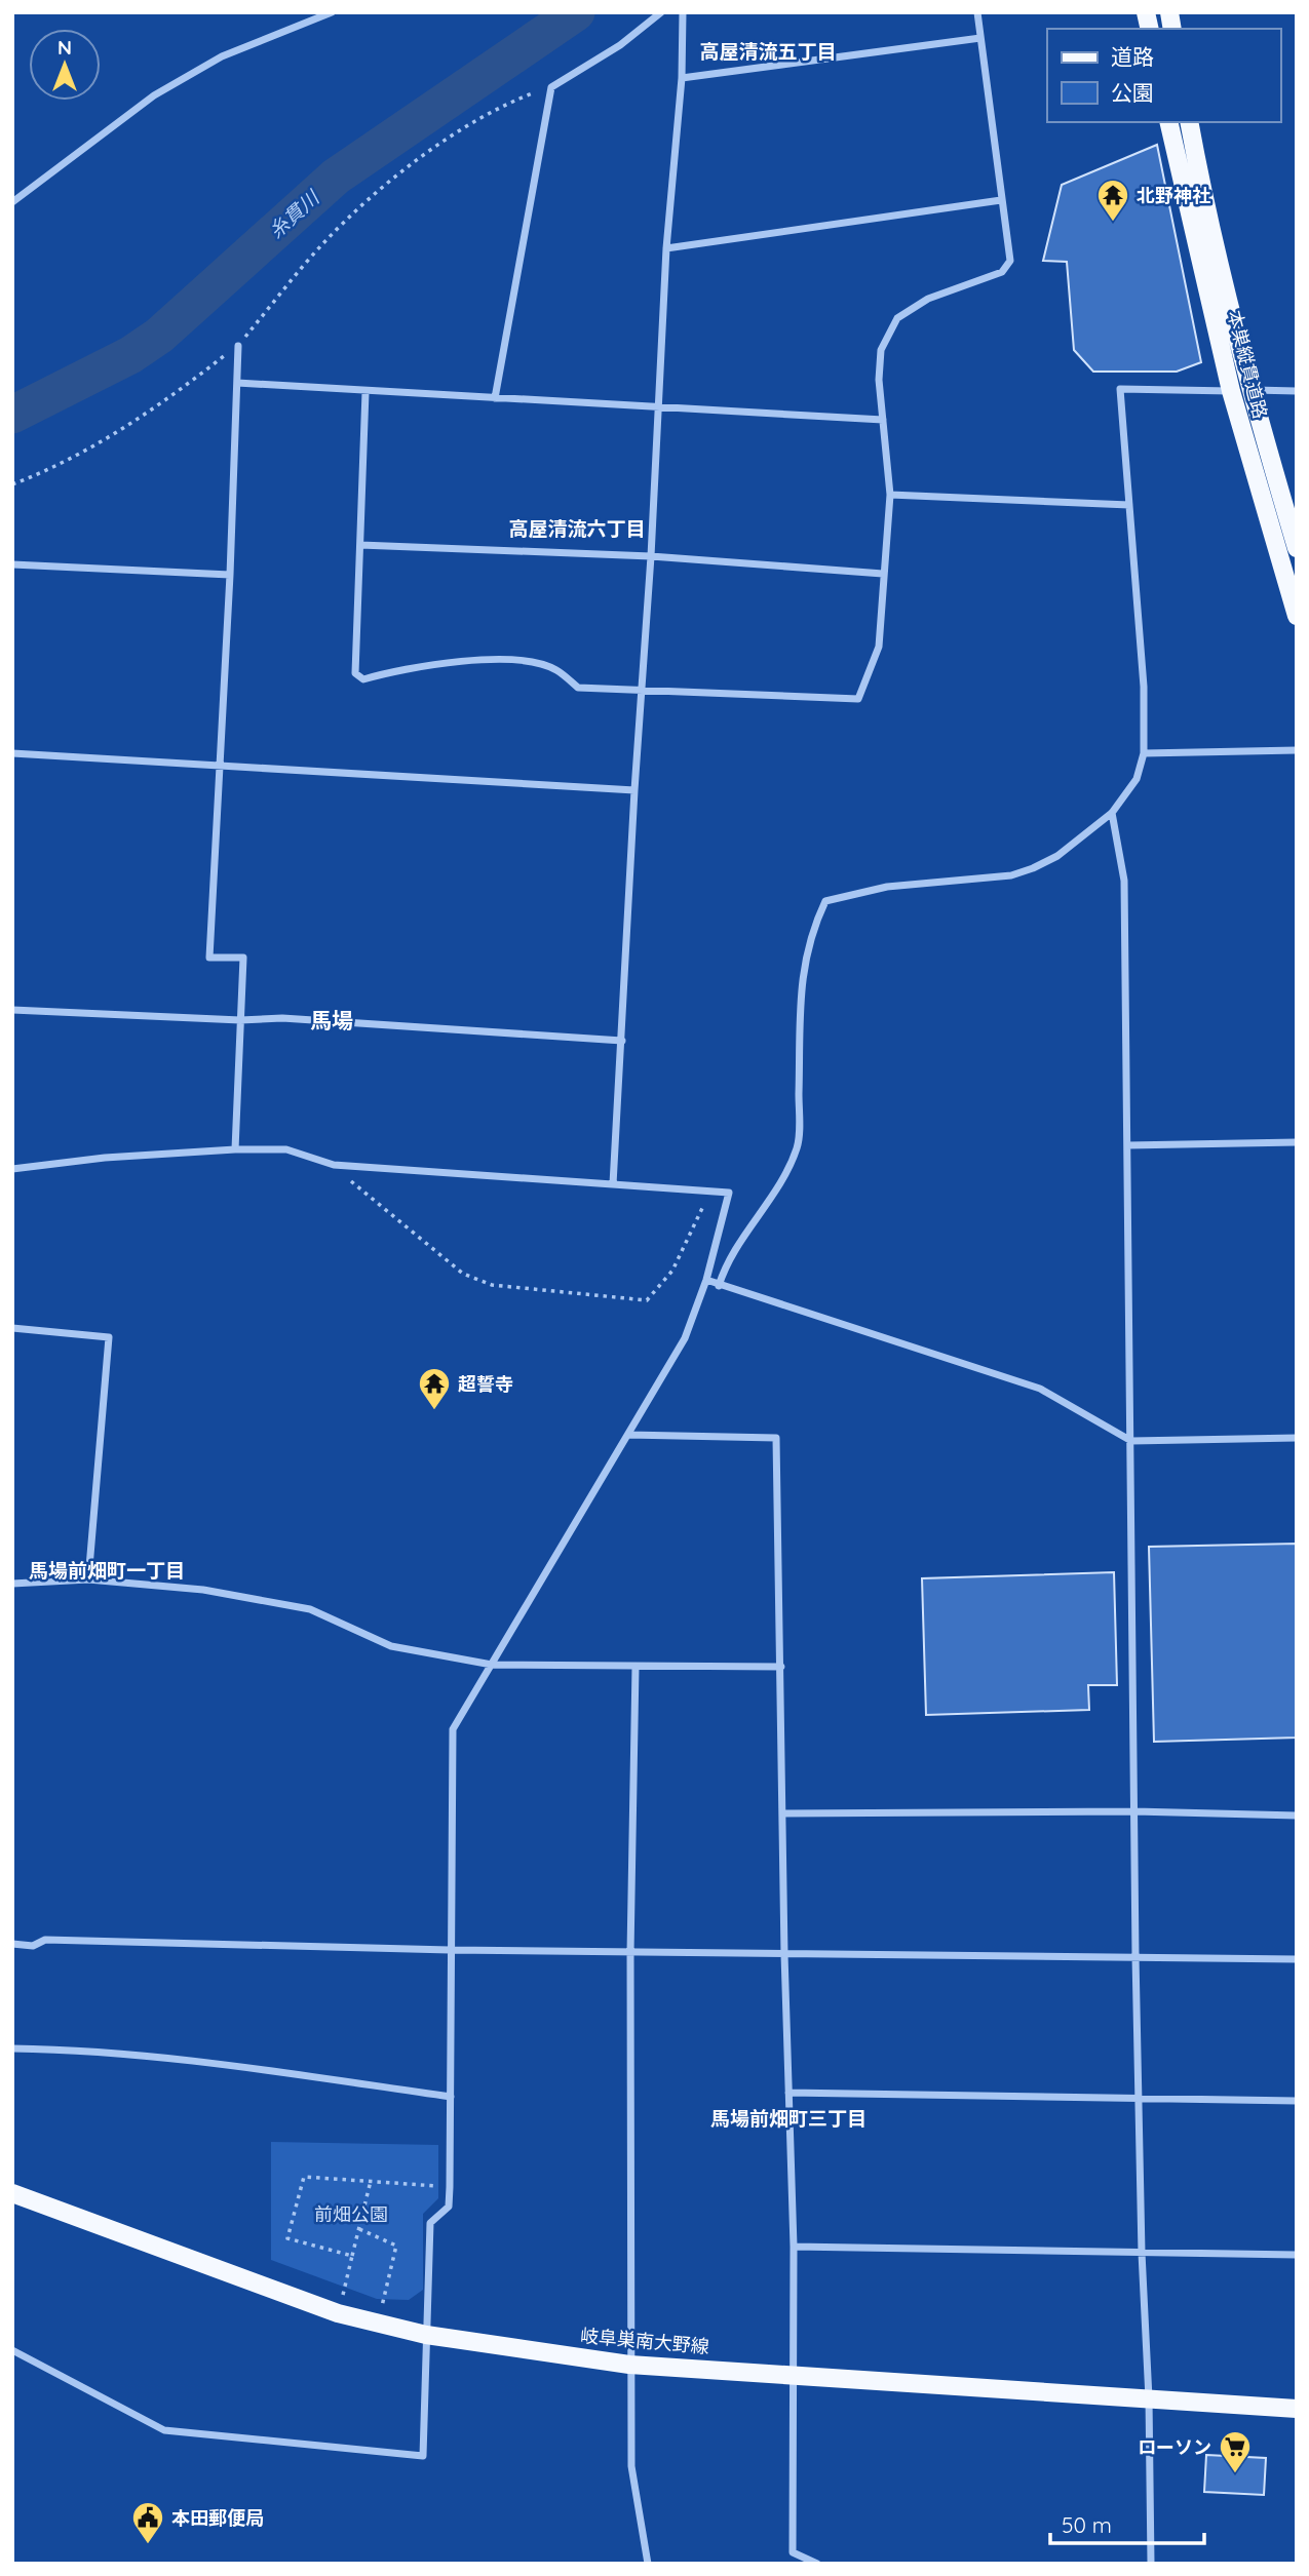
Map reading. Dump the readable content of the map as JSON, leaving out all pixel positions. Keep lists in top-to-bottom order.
{
  "streets": {
    "main road": ["本巣縦貫道路", "岐阜巣南大野線"]
  },
  "districts": [
    "高屋清流五丁目",
    "高屋清流六丁目",
    "馬場",
    "馬場前畑町一丁目",
    "馬場前畑町三丁目"
  ],
  "water": ["糸貫川"],
  "parks": ["前畑公園"],
  "places": {
    "temple": ["北野神社", "超誓寺"],
    "supermarket": ["ローソン"],
    "public building": ["本田郵便局"]
  },
  "legend": ["道路", "公園"],
  "scale_bar": "50 m",
  "north": "top"
}
